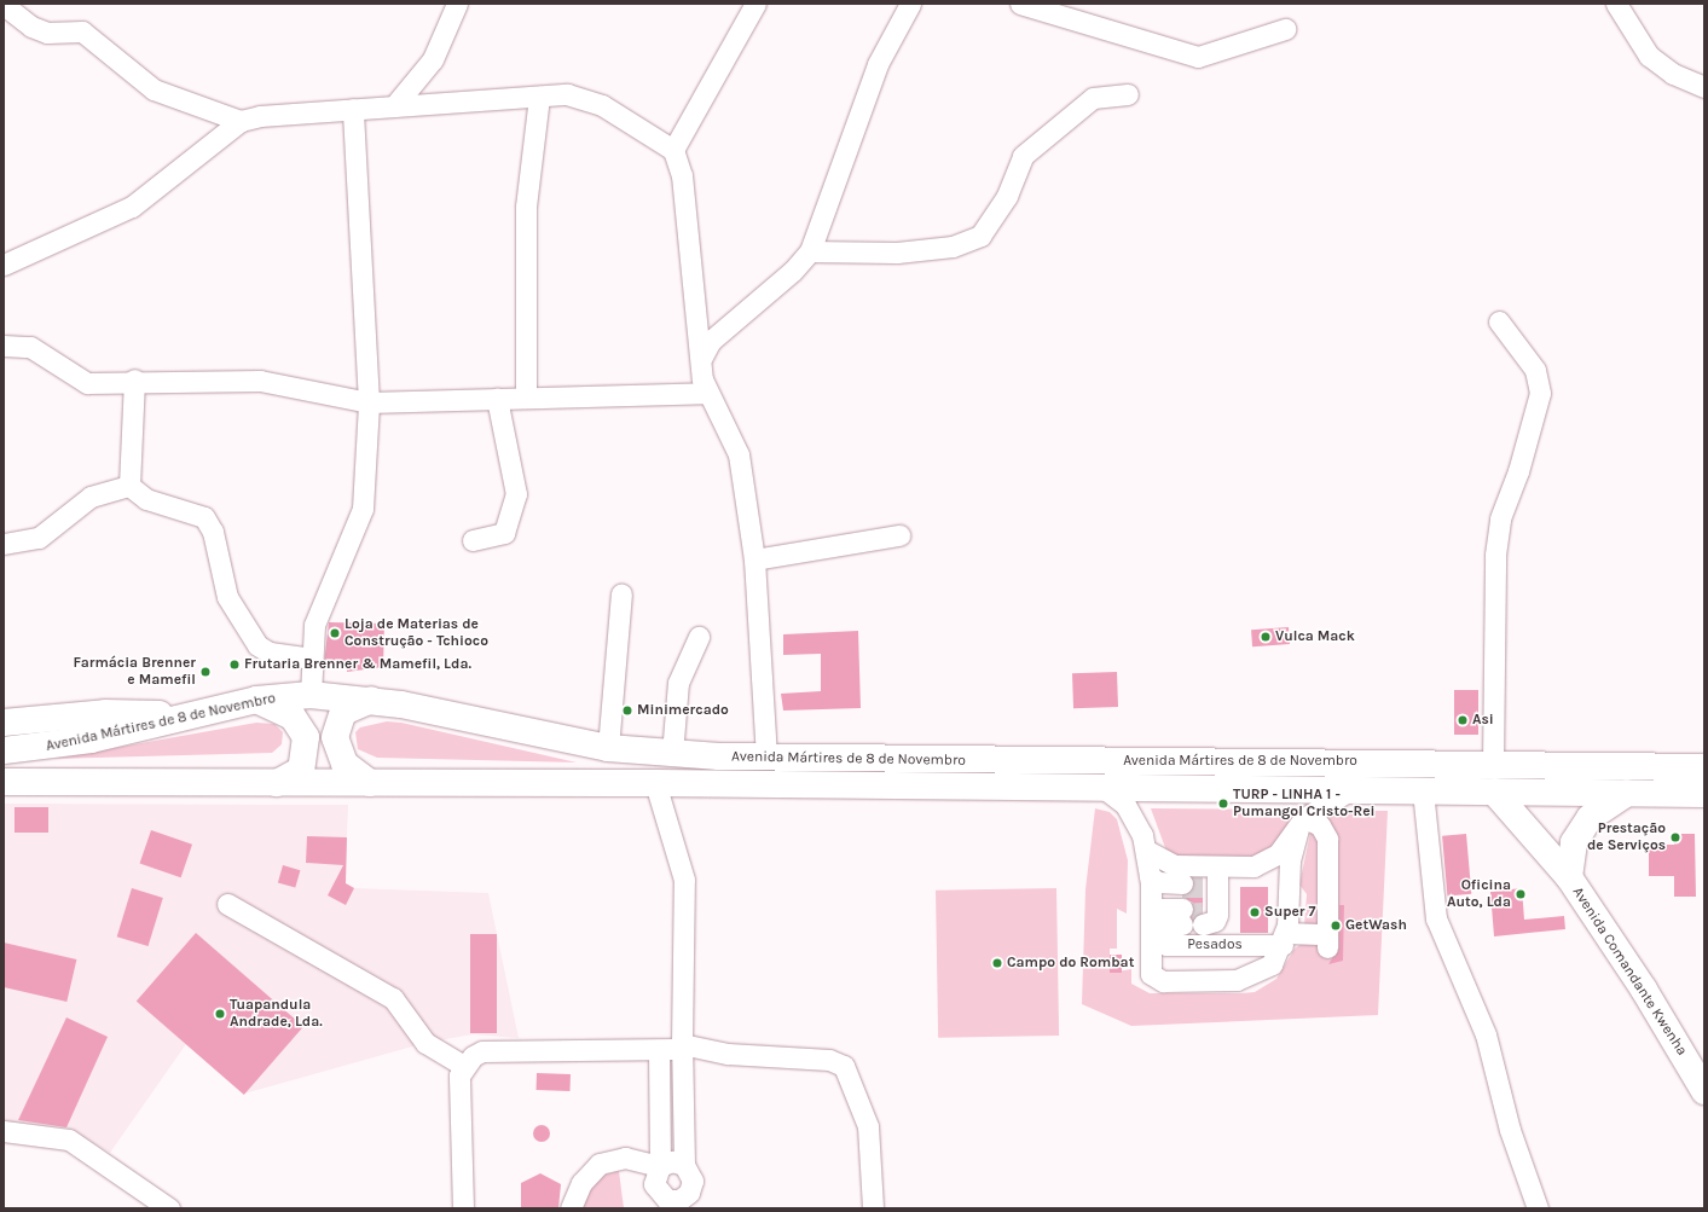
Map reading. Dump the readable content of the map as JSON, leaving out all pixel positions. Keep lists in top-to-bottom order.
{
  "streets": {
    "main road": ["Avenida Mártires de 8 de Novembro", "Avenida Comandante Kwenha"],
    "street": ["Pesados"]
  },
  "crossings": [
    ["Avenida Mártires de 8 de Novembro", "Avenida Comandante Kwenha"]
  ],
  "places": [
    "Loja de Materias de Construção - Tchioco",
    "Vulca Mack",
    "Frutaria Brenner & Mamefil, Lda.",
    "Farmácia Brenner e Mamefil",
    "Minimercado",
    "Asi",
    "TURP - LINHA 1 - Pumangol Cristo-Rei",
    "Prestação de Serviços",
    "Oficina Auto, Lda",
    "Super 7",
    "GetWash",
    "Campo do Rombat",
    "Tuapandula Andrade, Lda."
  ]
}
